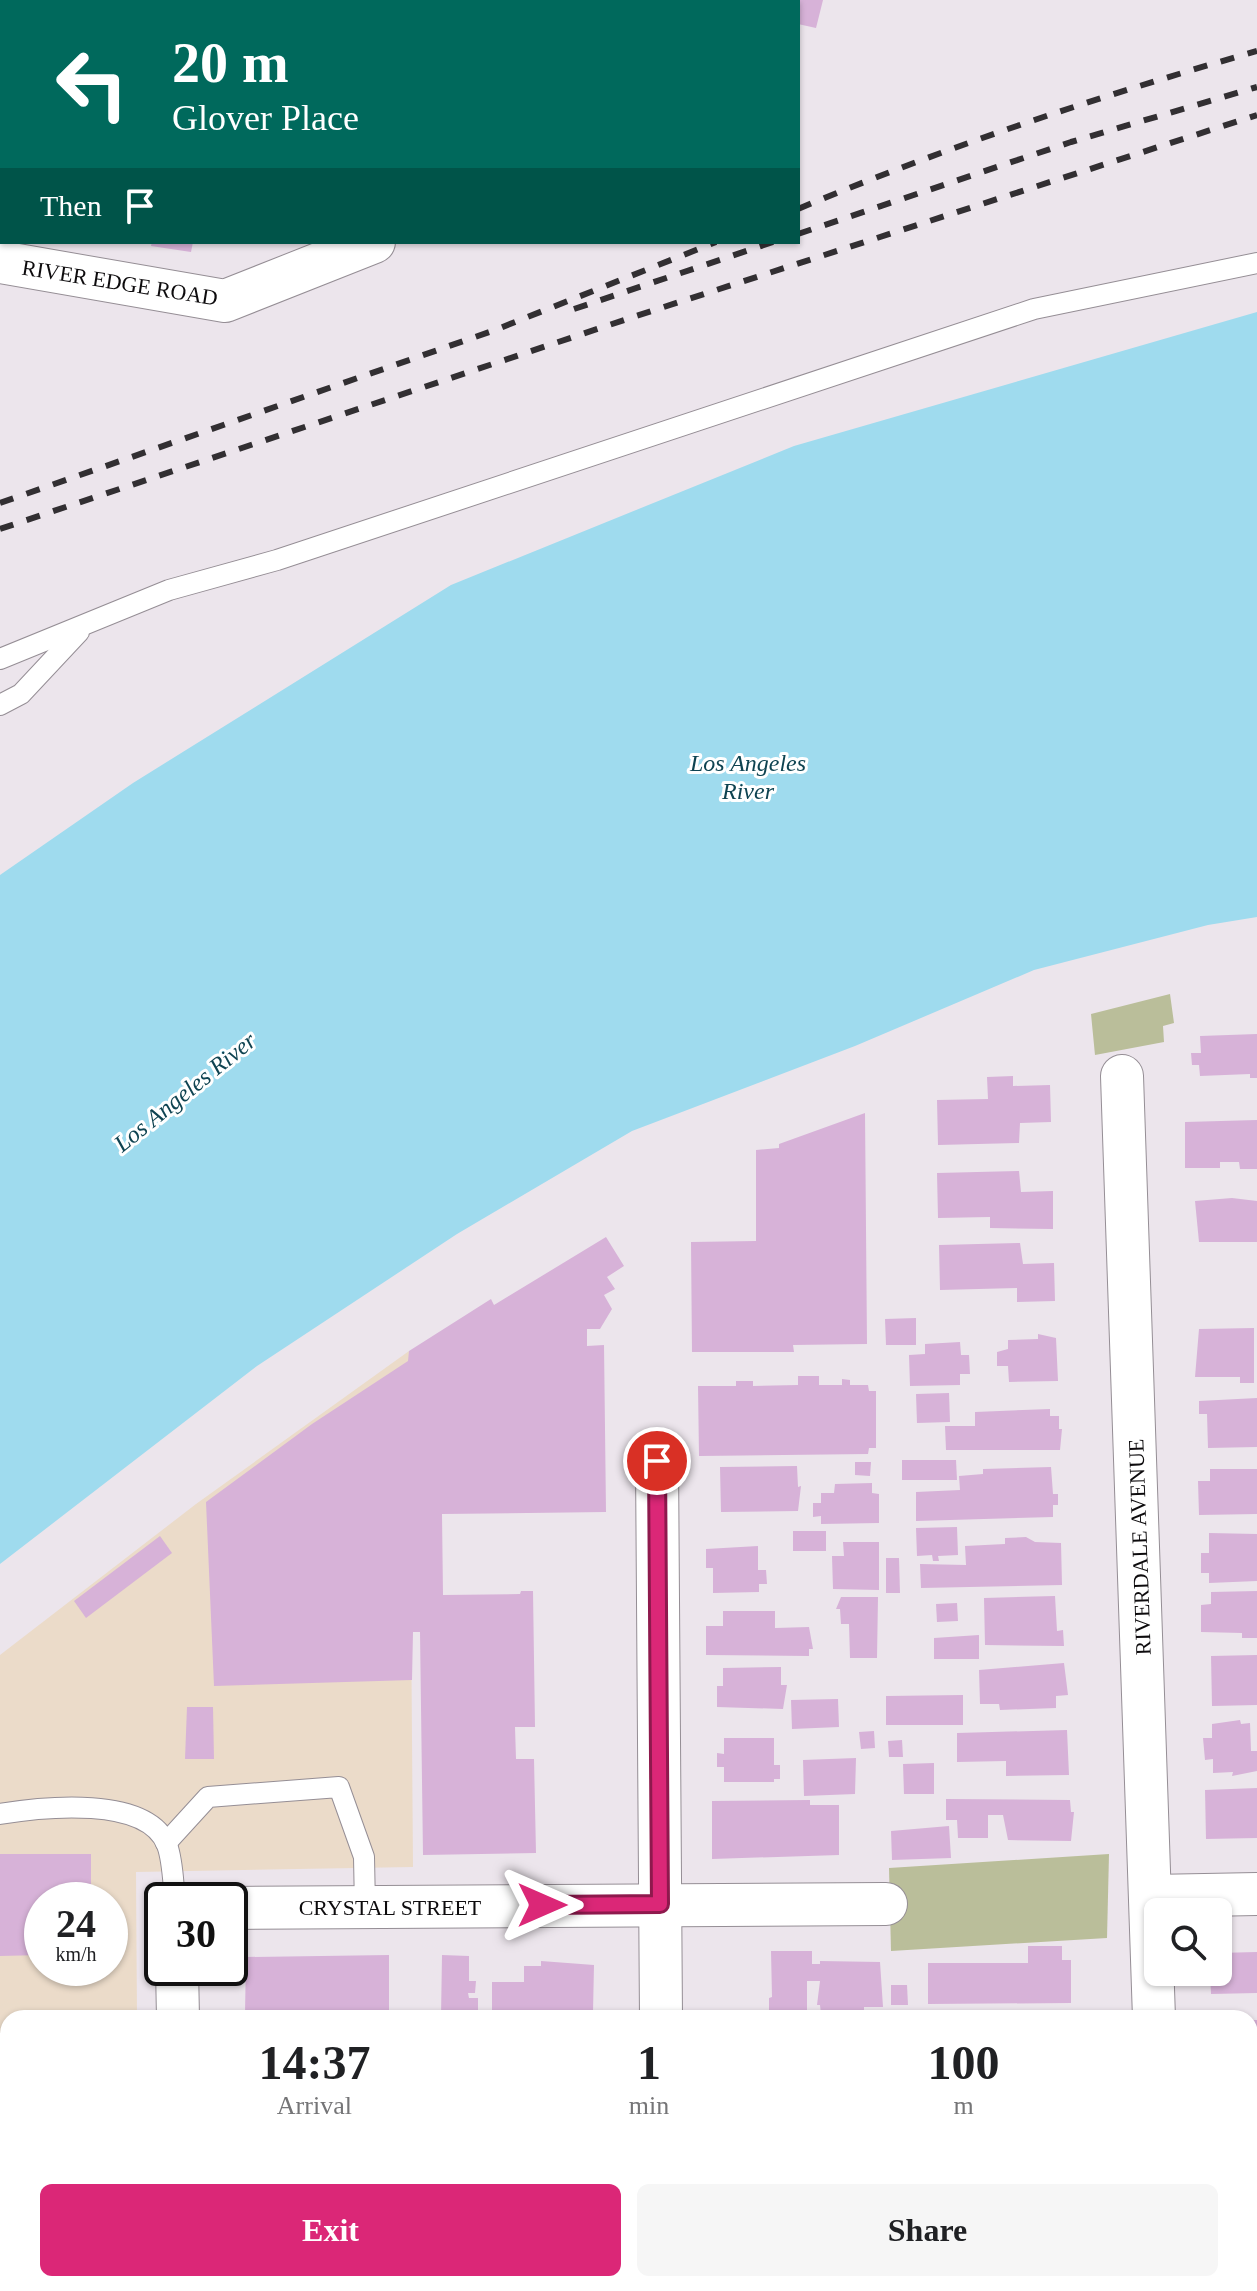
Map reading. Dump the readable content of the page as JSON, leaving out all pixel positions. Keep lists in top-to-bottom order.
{
  "streets": {
    "street": ["RIVER EDGE ROAD", "RIVERDALE AVENUE", "CRYSTAL STREET"]
  },
  "water": ["Los Angeles River"],
  "page": {
    "turn": ["20 m", "Glover Place"],
    "then": "Then",
    "speed": "24 km/h",
    "limit": "30",
    "eta": [
      "14:37",
      "Arrival",
      "1",
      "min",
      "100",
      "m"
    ],
    "buttons": ["Exit", "Share"]
  }
}
